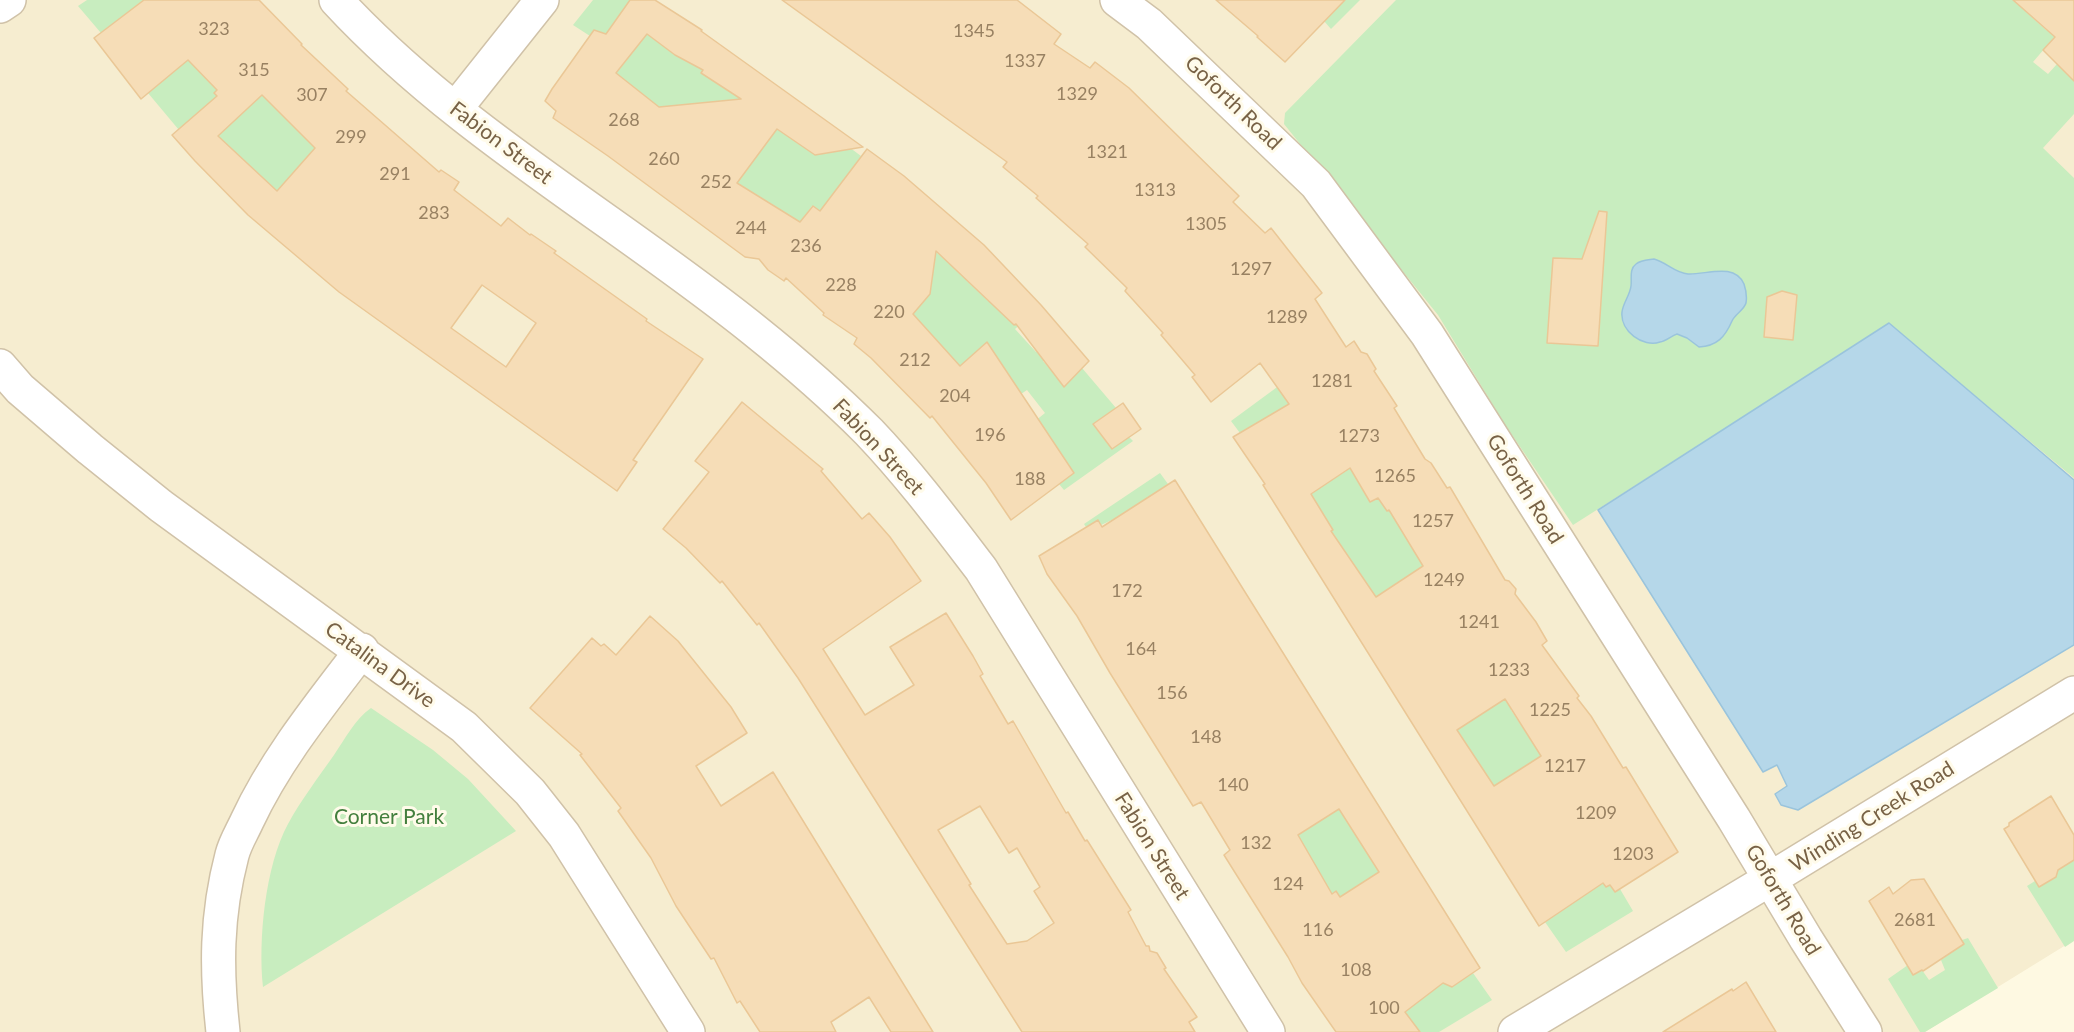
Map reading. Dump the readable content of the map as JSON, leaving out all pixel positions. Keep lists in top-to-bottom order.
{
  "streets": {
    "street": [
      "Goforth Road",
      "Fabion Street",
      "Catalina Drive",
      "Winding Creek Road"
    ]
  },
  "crossings": [
    ["Goforth Road", "Winding Creek Road"]
  ],
  "parks": ["Corner Park"],
  "house_numbers": [
    "323",
    "1345",
    "1337",
    "315",
    "1329",
    "307",
    "268",
    "299",
    "1321",
    "260",
    "291",
    "252",
    "1313",
    "283",
    "1305",
    "244",
    "236",
    "1297",
    "228",
    "220",
    "1289",
    "212",
    "1281",
    "204",
    "196",
    "1273",
    "1265",
    "188",
    "1257",
    "1249",
    "172",
    "1241",
    "164",
    "1233",
    "156",
    "1225",
    "148",
    "1217",
    "140",
    "1209",
    "132",
    "1203",
    "124",
    "2681",
    "116",
    "108",
    "100"
  ]
}
